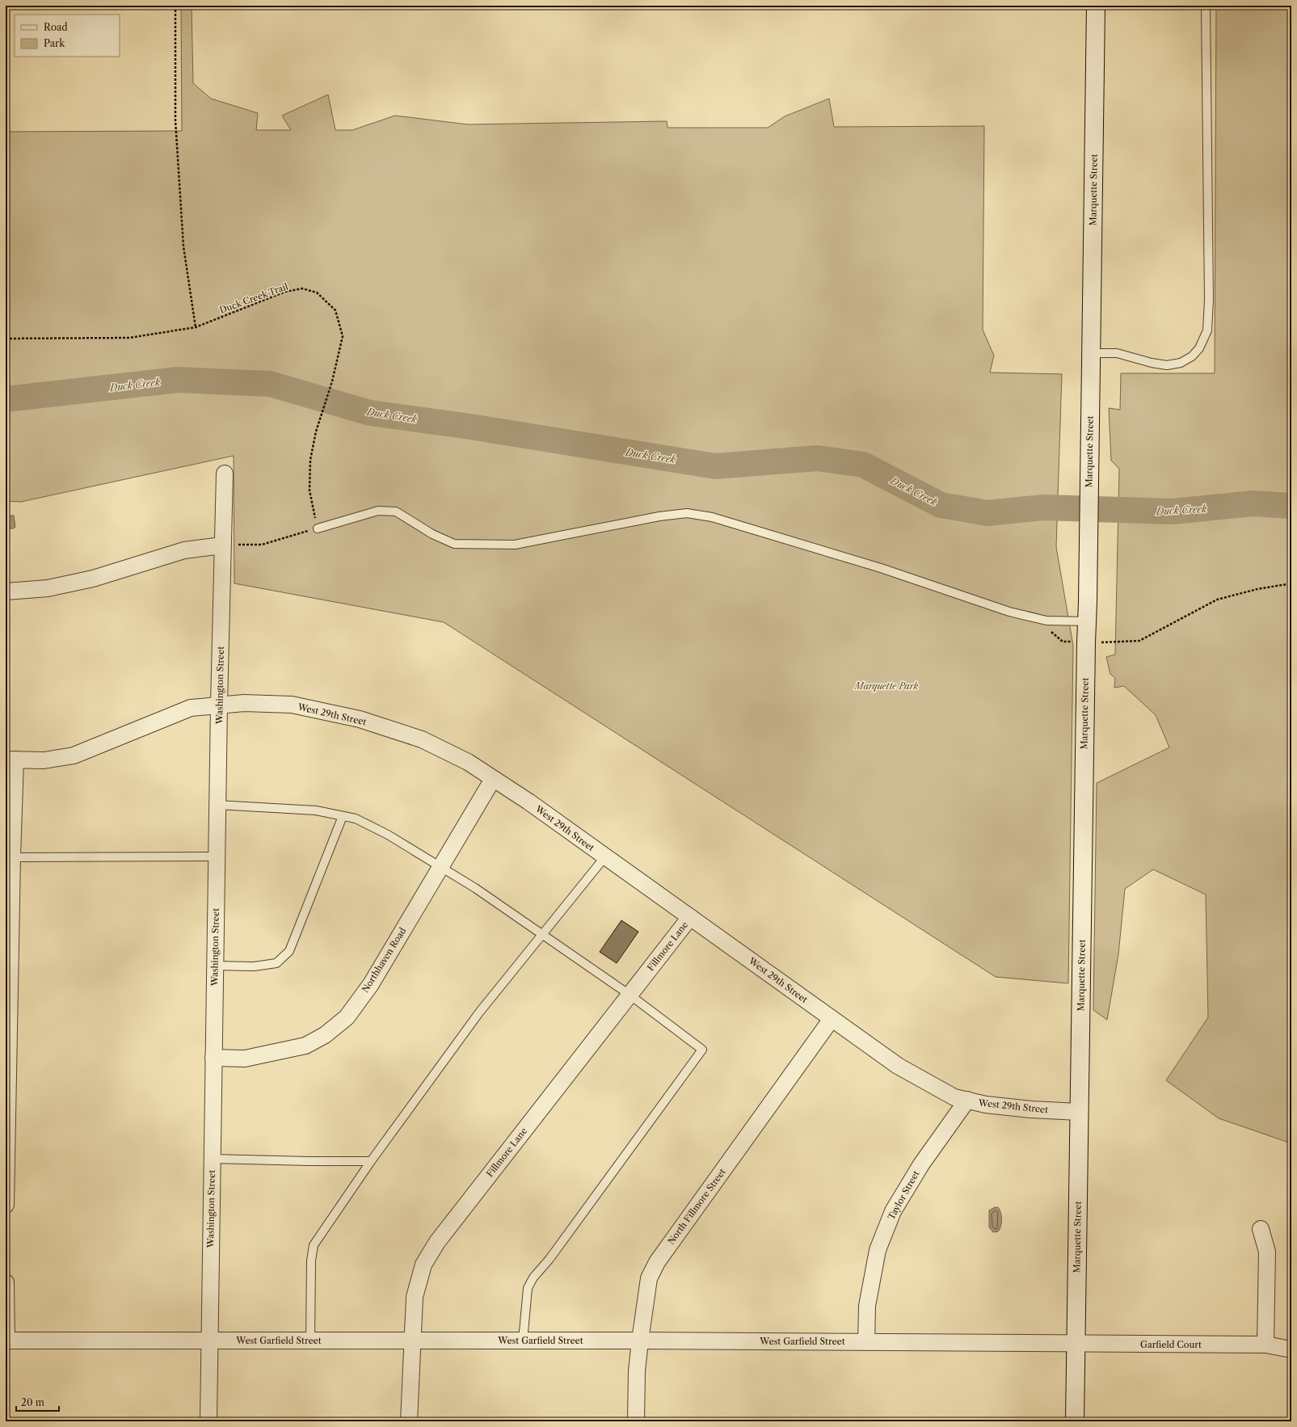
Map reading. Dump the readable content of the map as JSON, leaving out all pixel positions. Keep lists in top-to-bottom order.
{
  "streets": {
    "main road": ["Marquette Street"],
    "street": [
      "Washington Street",
      "West 29th Street",
      "Fillmore Lane",
      "Northhaven Road",
      "Taylor Street",
      "North Fillmore Street",
      "West Garfield Street",
      "Garfield Court"
    ],
    "path": ["Duck Creek Trail"]
  },
  "crossings": [
    ["Marquette Street", "West 29th Street"],
    ["Marquette Street", "West Garfield Street"],
    ["Marquette Street", "Garfield Court"],
    ["Washington Street", "West 29th Street"],
    ["Washington Street", "Northhaven Road"],
    ["Washington Street", "West Garfield Street"],
    ["West 29th Street", "Fillmore Lane"],
    ["West 29th Street", "Northhaven Road"],
    ["West 29th Street", "Taylor Street"],
    ["West 29th Street", "North Fillmore Street"],
    ["Fillmore Lane", "West Garfield Street"],
    ["Taylor Street", "West Garfield Street"],
    ["North Fillmore Street", "West Garfield Street"],
    ["West Garfield Street", "Garfield Court"]
  ],
  "water": ["Duck Creek"],
  "parks": ["Marquette Park"],
  "legend": ["Road", "Park"],
  "scale_bar": "20 m"
}
